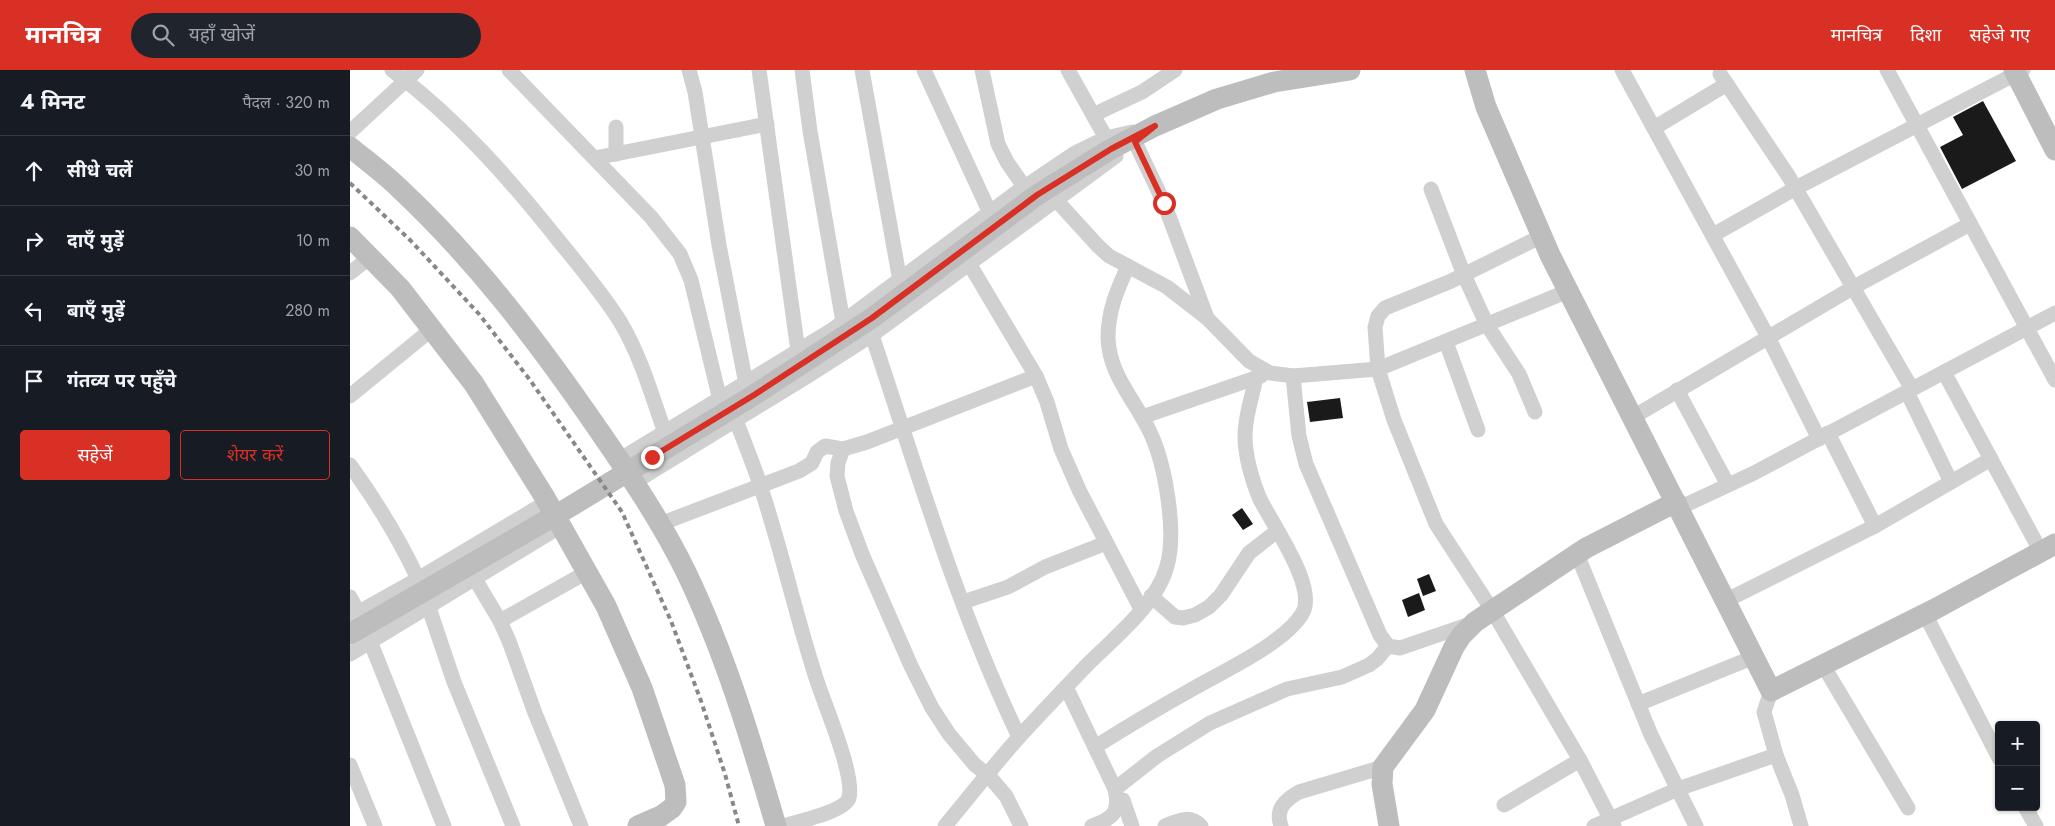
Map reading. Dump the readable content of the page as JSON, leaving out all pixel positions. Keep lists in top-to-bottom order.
{
  "page": {
    "header": "मानचित्र",
    "search": "यहाँ खोजें",
    "nav": ["मानचित्र", "दिशा", "सहेजे गए"],
    "heading": ["4 मिनट", "पैदल · 320 m"],
    "list": [
      ["सीधे चलें", "30 m"],
      ["दाएँ मुड़ें", "10 m"],
      ["बाएँ मुड़ें", "280 m"],
      "गंतव्य पर पहुँचे"
    ],
    "buttons": ["सहेजें", "शेयर करें"],
    "map_buttons": ["+", "−"]
  }
}
